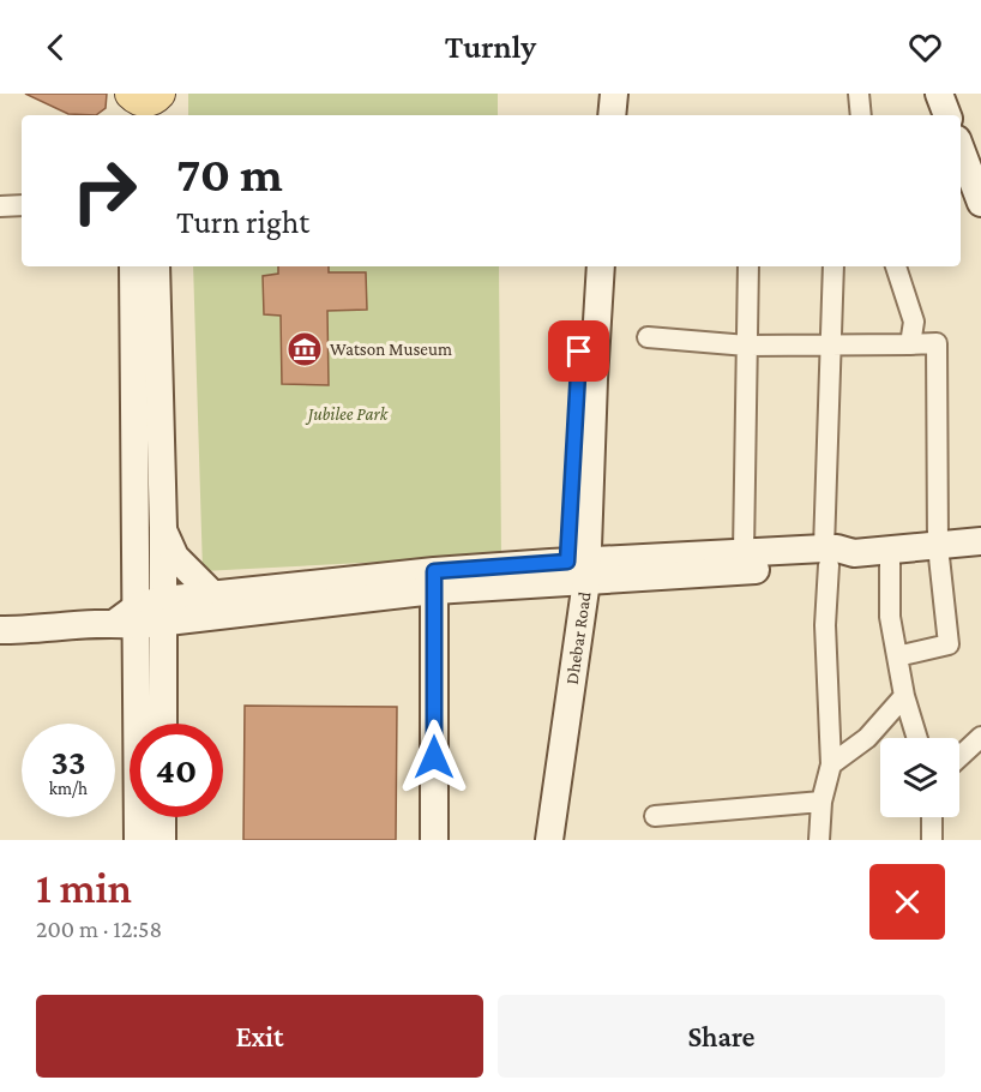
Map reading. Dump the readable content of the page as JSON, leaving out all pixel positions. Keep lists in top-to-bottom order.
{
  "streets": {
    "street": ["Dhebar Road"]
  },
  "parks": ["Jubilee Park"],
  "places": {
    "museum": ["Watson Museum"]
  },
  "page": {
    "header": "Turnly",
    "turn": ["70 m", "Turn right"],
    "speed": "33 km/h",
    "limit": "40",
    "heading": ["1 min", "200 m · 12:58"],
    "buttons": ["Exit", "Share"]
  }
}
